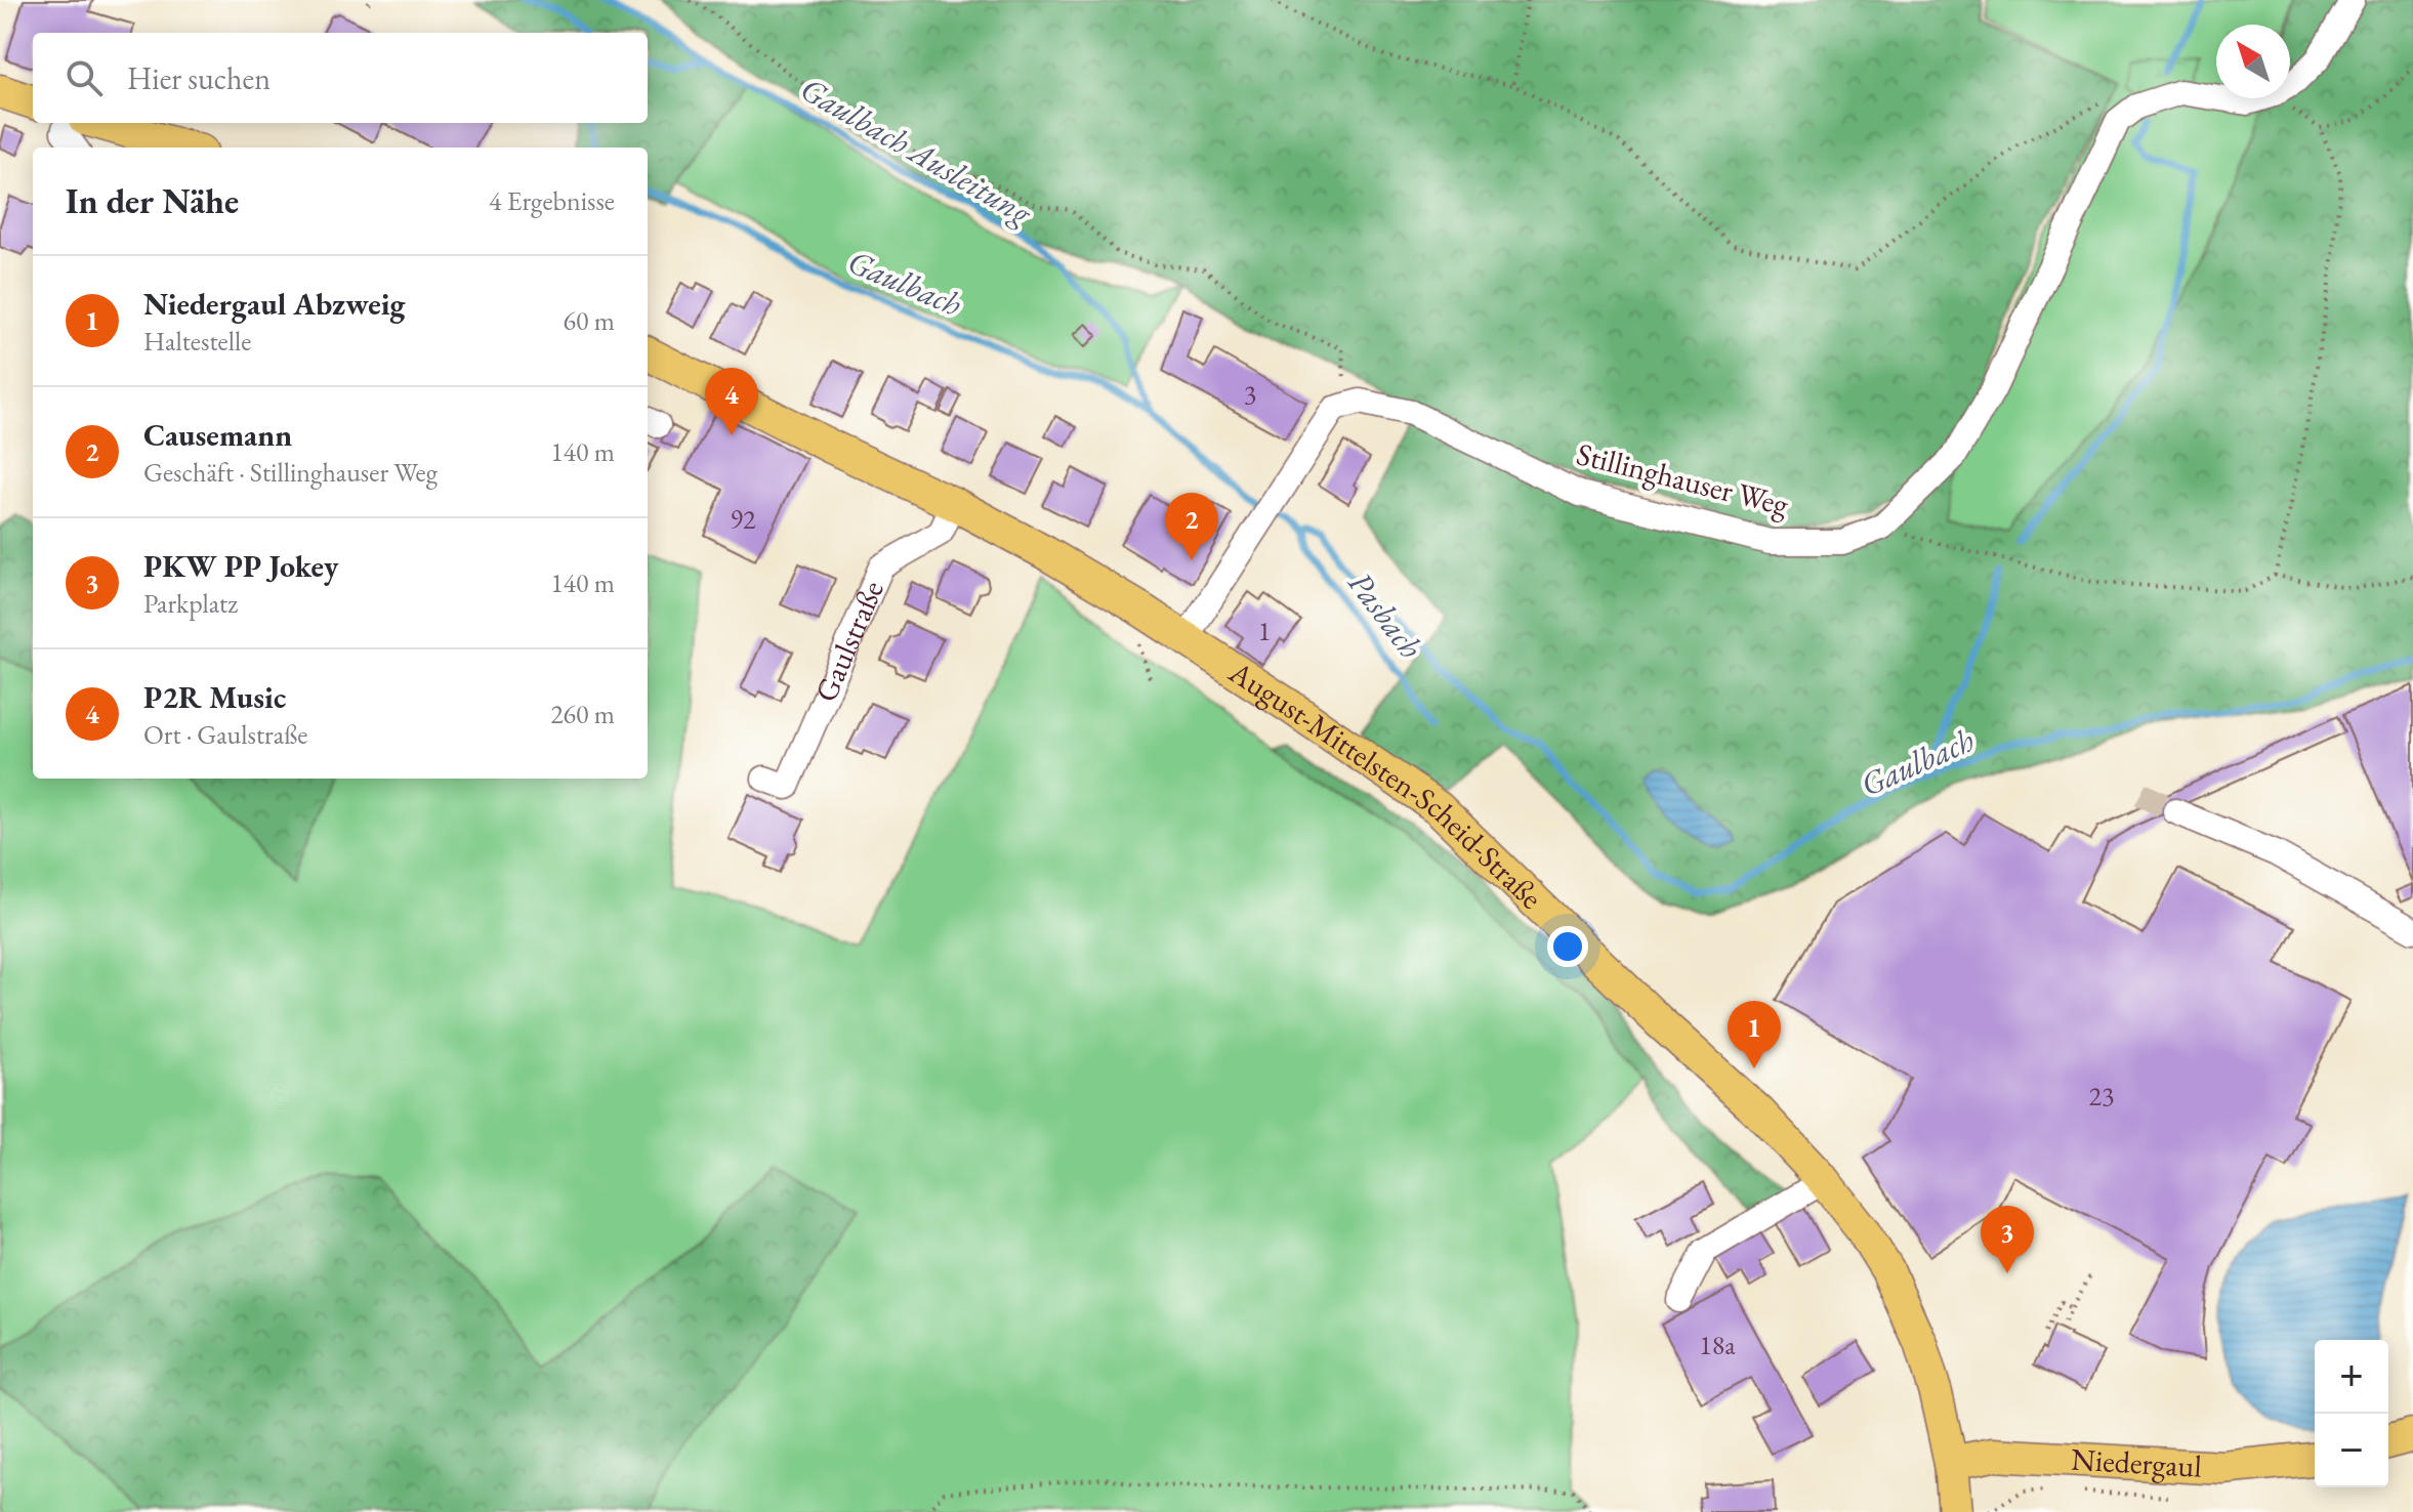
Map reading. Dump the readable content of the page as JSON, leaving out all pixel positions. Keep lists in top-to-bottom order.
{
  "streets": {
    "main road": ["August-Mittelsten-Scheid-Straße", "Niedergaul"],
    "street": ["Stillinghauser Weg", "Gaulstraße"]
  },
  "crossings": [
    ["August-Mittelsten-Scheid-Straße", "Niedergaul"]
  ],
  "water": ["Gaulbach Ausleitung", "Gaulbach", "Pasbach"],
  "house_numbers": [
    "3",
    "92",
    "1",
    "23",
    "18a"
  ],
  "north": "top left",
  "page": {
    "search": "Hier suchen",
    "heading": ["In der Nähe", "4 Ergebnisse"],
    "list": [
      {
        "mark": "1",
        "name": "Niedergaul Abzweig",
        "note": "Haltestelle",
        "value": "60 m"
      },
      {
        "mark": "2",
        "name": "Causemann",
        "note": "Geschäft · Stillinghauser Weg",
        "value": "140 m"
      },
      {
        "mark": "3",
        "name": "PKW PP Jokey",
        "note": "Parkplatz",
        "value": "140 m"
      },
      {
        "mark": "4",
        "name": "P2R Music",
        "note": "Ort · Gaulstraße",
        "value": "260 m"
      }
    ],
    "pins": [
      "4",
      "2",
      "1",
      "3"
    ],
    "map_buttons": ["+", "−"]
  }
}
